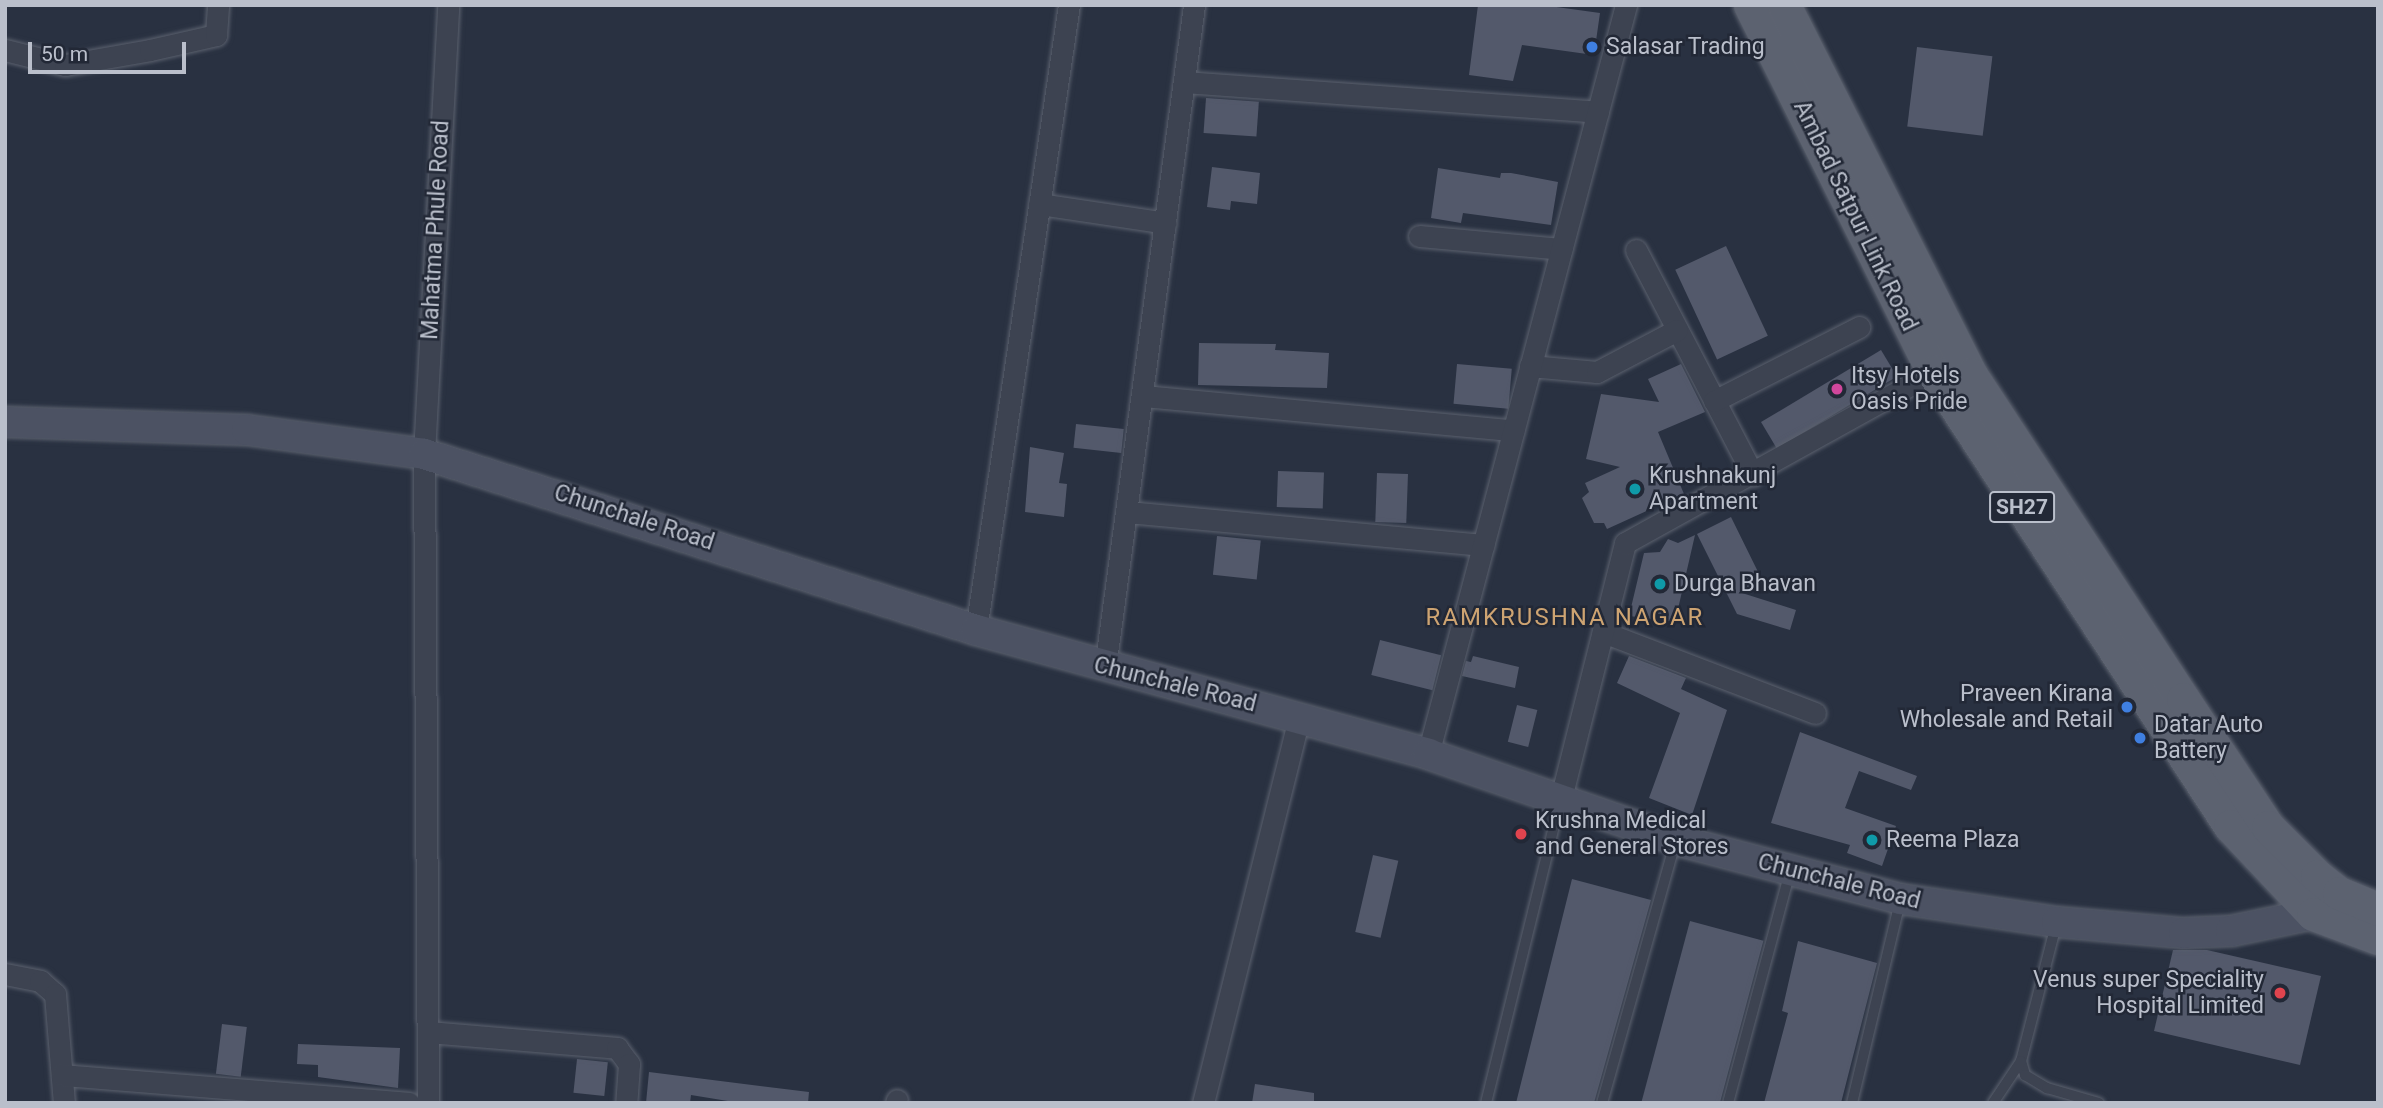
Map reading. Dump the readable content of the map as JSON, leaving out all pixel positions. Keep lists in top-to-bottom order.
{
  "streets": {
    "main road": ["Ambad Satpur Link Road", "SH27"],
    "street": ["Mahatma Phule Road", "Chunchale Road"]
  },
  "crossings": [
    ["Ambad Satpur Link Road", "Chunchale Road"],
    ["Mahatma Phule Road", "Chunchale Road"]
  ],
  "districts": ["RAMKRUSHNA NAGAR"],
  "places": [
    "Salasar Trading",
    "Itsy Hotels Oasis Pride",
    "Krushnakunj Apartment",
    "Durga Bhavan",
    "Praveen Kirana Wholesale and Retail",
    "Datar Auto Battery",
    "Krushna Medical and General Stores",
    "Reema Plaza",
    "Venus super Speciality Hospital Limited"
  ],
  "scale_bar": "50 m"
}
